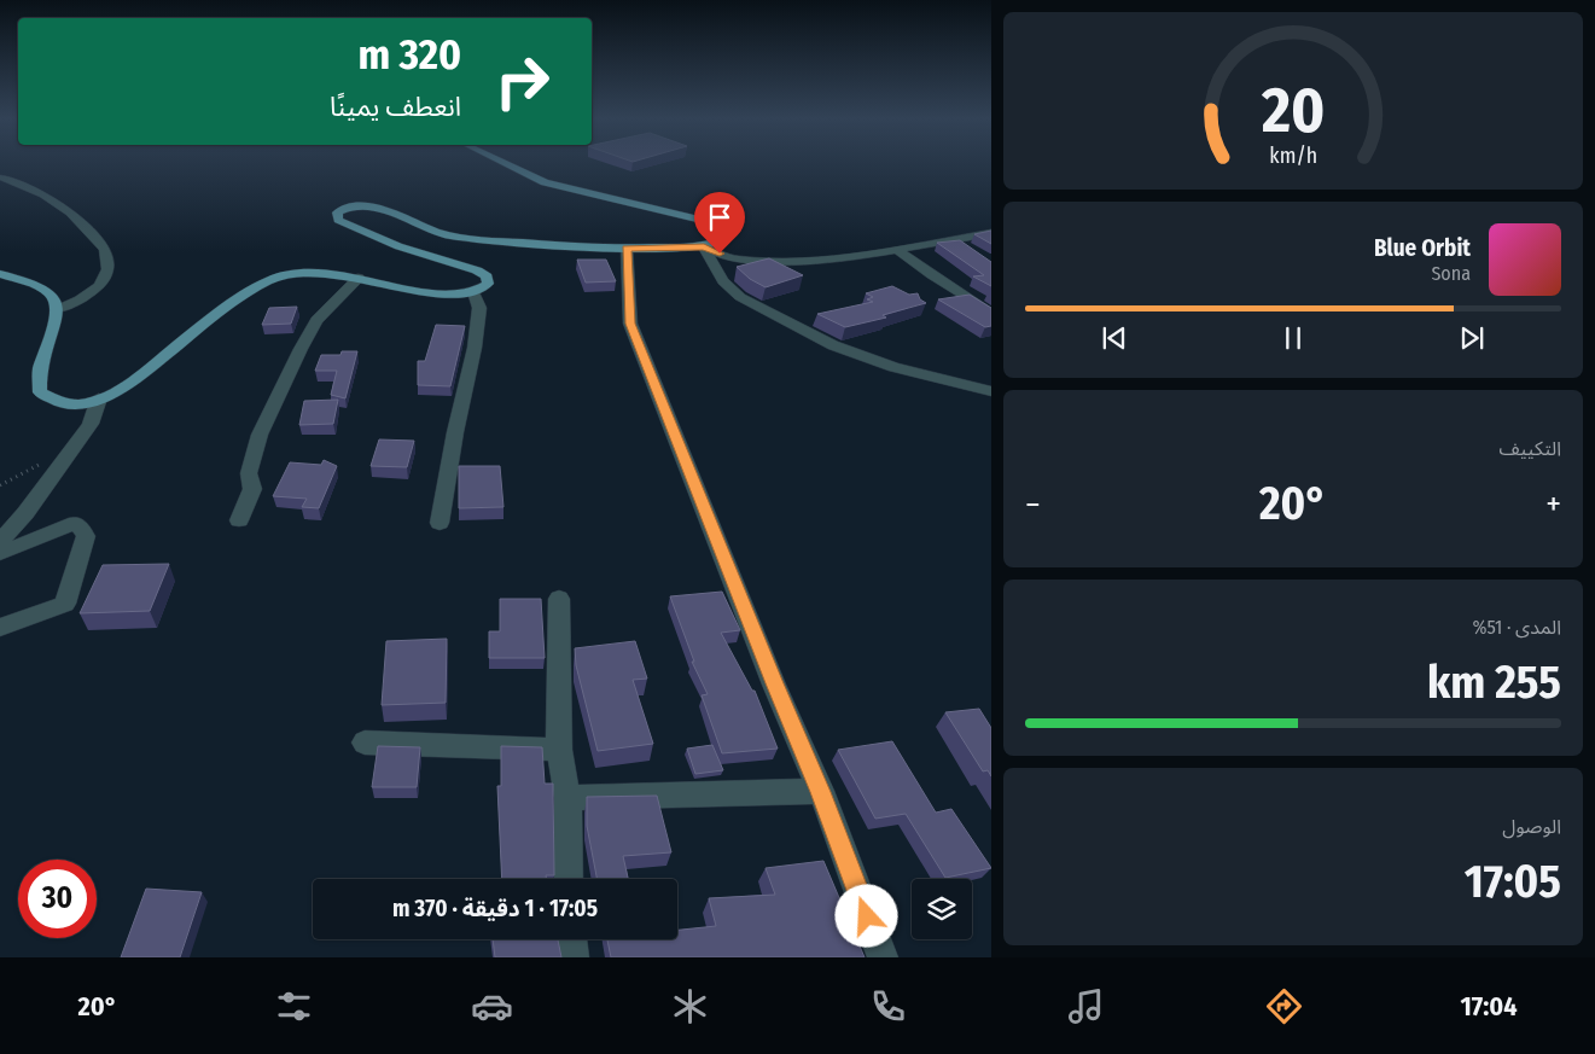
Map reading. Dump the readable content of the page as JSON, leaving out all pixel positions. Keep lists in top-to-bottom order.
{
  "page": {
    "turn": ["320 m", "انعطف يمينًا"],
    "song": ["Blue Orbit", "Sona"],
    "tile": [
      "التكييف",
      ["المدى · 51%", "255 km"],
      ["الوصول", "17:05"]
    ],
    "heat": ["−", "20°", "+"],
    "limit": "30",
    "trip": "17:05 · 1 دقيقة · 370 m",
    "tabs": ["17:04", "20°"],
    "gauge": ["20", "km/h"]
  }
}
